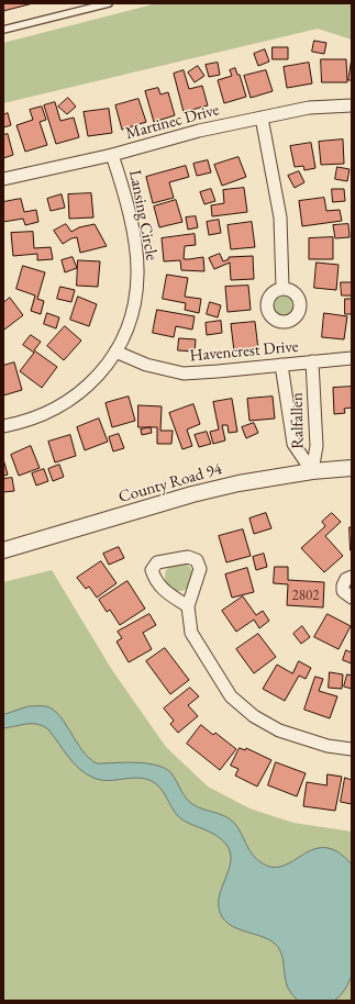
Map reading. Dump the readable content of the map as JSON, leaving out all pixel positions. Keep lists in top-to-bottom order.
{
  "streets": {
    "street": [
      "Martinec Drive",
      "Lansing Circle",
      "Havencrest Drive",
      "Ralfallen",
      "County Road 94"
    ]
  },
  "crossings": [
    ["Martinec Drive", "Lansing Circle"],
    ["Lansing Circle", "Havencrest Drive"],
    ["Havencrest Drive", "Ralfallen"],
    ["Ralfallen", "County Road 94"]
  ],
  "house_numbers": ["2802"]
}
